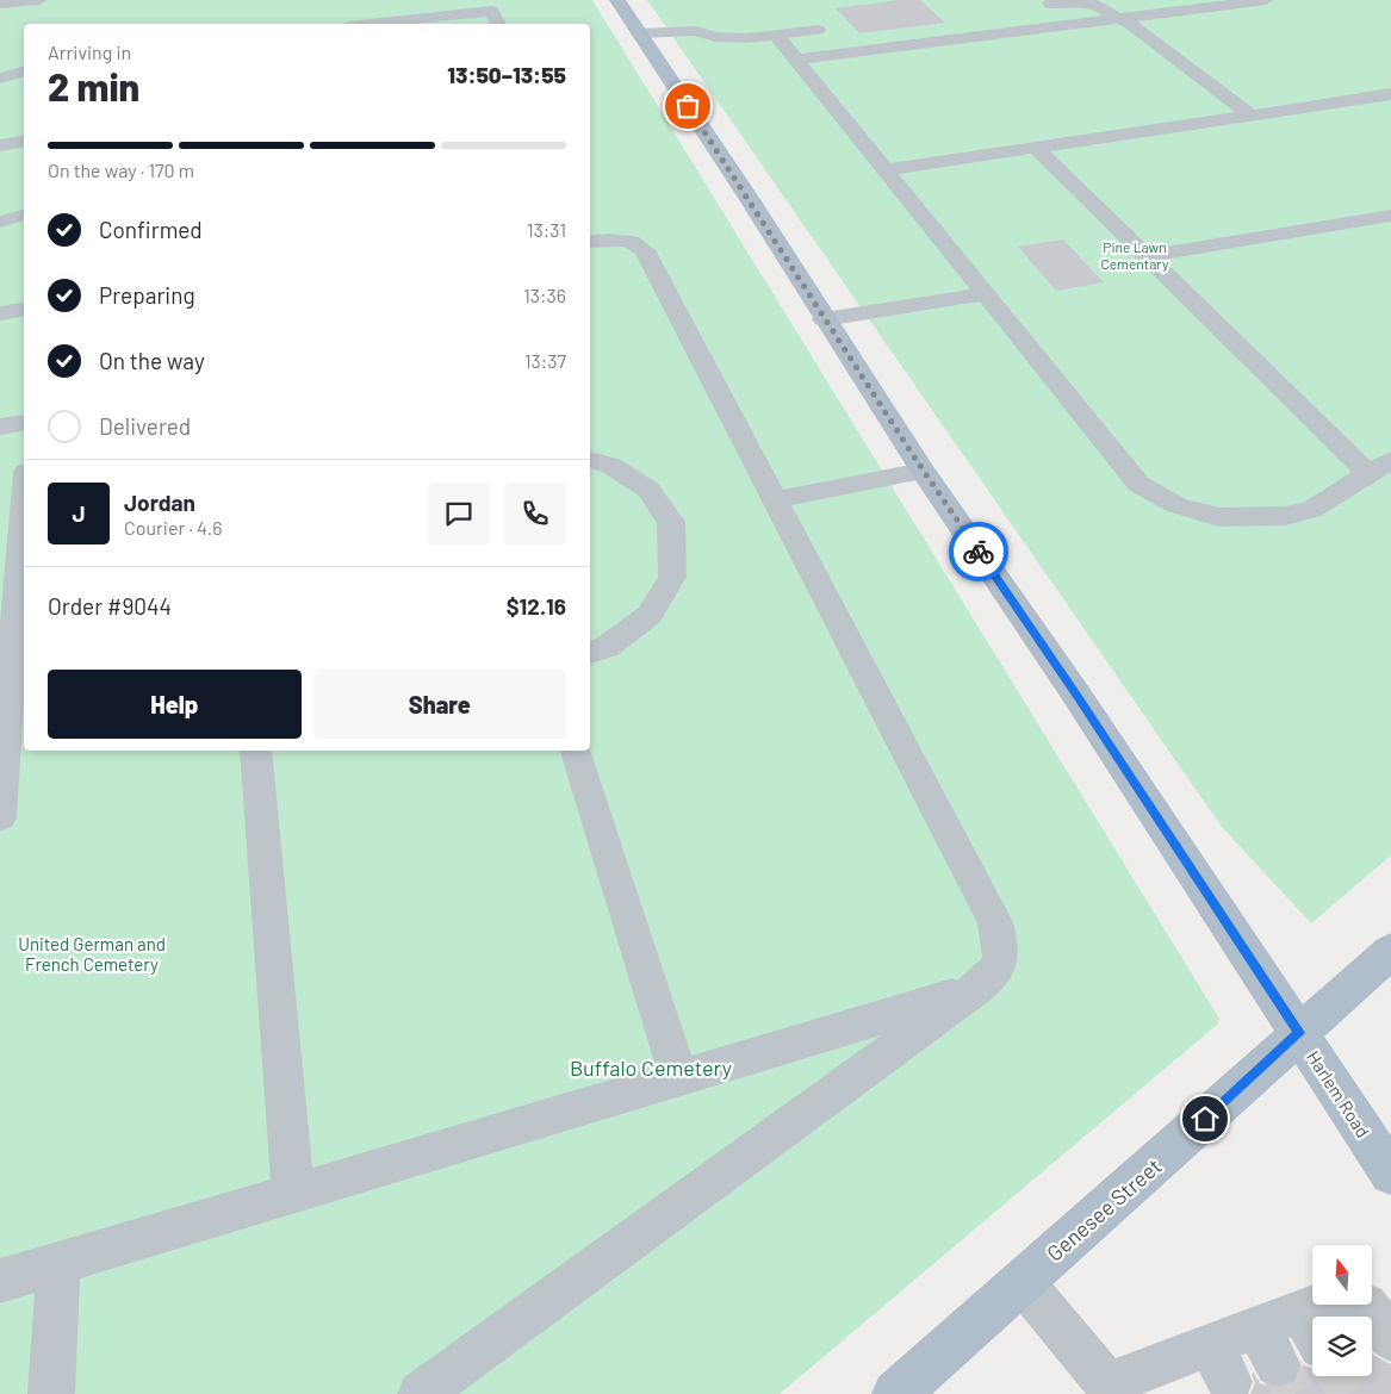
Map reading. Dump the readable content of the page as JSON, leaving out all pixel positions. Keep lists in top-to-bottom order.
{
  "streets": {
    "main road": ["Harlem Road", "Genesee Street"]
  },
  "crossings": [
    ["Harlem Road", "Genesee Street"]
  ],
  "parks": ["Pine Lawn Cementary", "United German and French Cemetery", "Buffalo Cemetery"],
  "north": "top",
  "page": {
    "heading": ["2 min", "Arriving in", "13:50–13:55"],
    "panel": [
      "Jordan",
      "Courier · 4.6",
      "Order #9044",
      "$12.16"
    ],
    "bar": "On the way · 170 m",
    "list": [
      ["Confirmed", "13:31"],
      ["Preparing", "13:36"],
      ["On the way", "13:37"],
      "Delivered"
    ],
    "round": "J",
    "buttons": ["Help", "Share"]
  }
}
